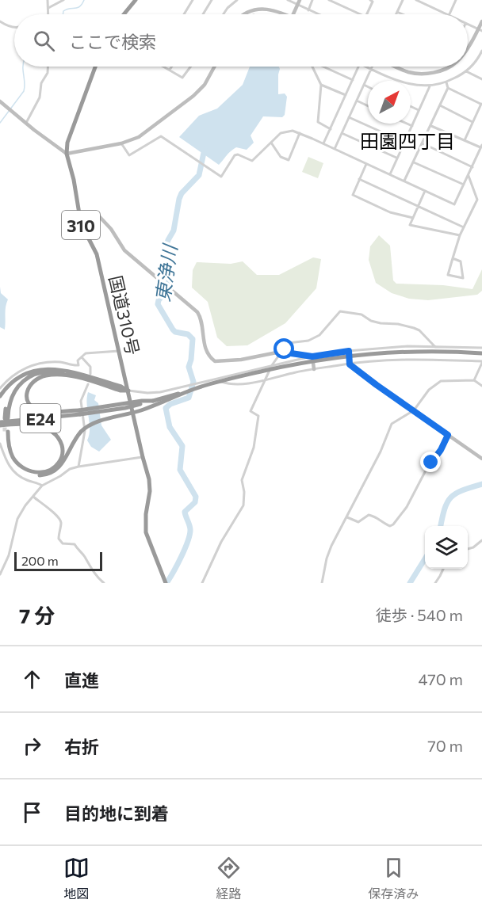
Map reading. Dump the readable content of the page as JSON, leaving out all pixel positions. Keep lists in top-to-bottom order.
{
  "streets": {
    "highway": ["310", "国道310号", "E24"]
  },
  "districts": ["田園四丁目"],
  "water": ["東浄川"],
  "scale_bar": "200 m",
  "north": "top right",
  "page": {
    "search": "ここで検索",
    "scale": "200 m",
    "heading": ["7 分", "徒歩 · 540 m"],
    "list": [
      ["直進", "470 m"],
      ["右折", "70 m"],
      "目的地に到着"
    ],
    "nav": ["地図", "経路", "保存済み"]
  }
}
